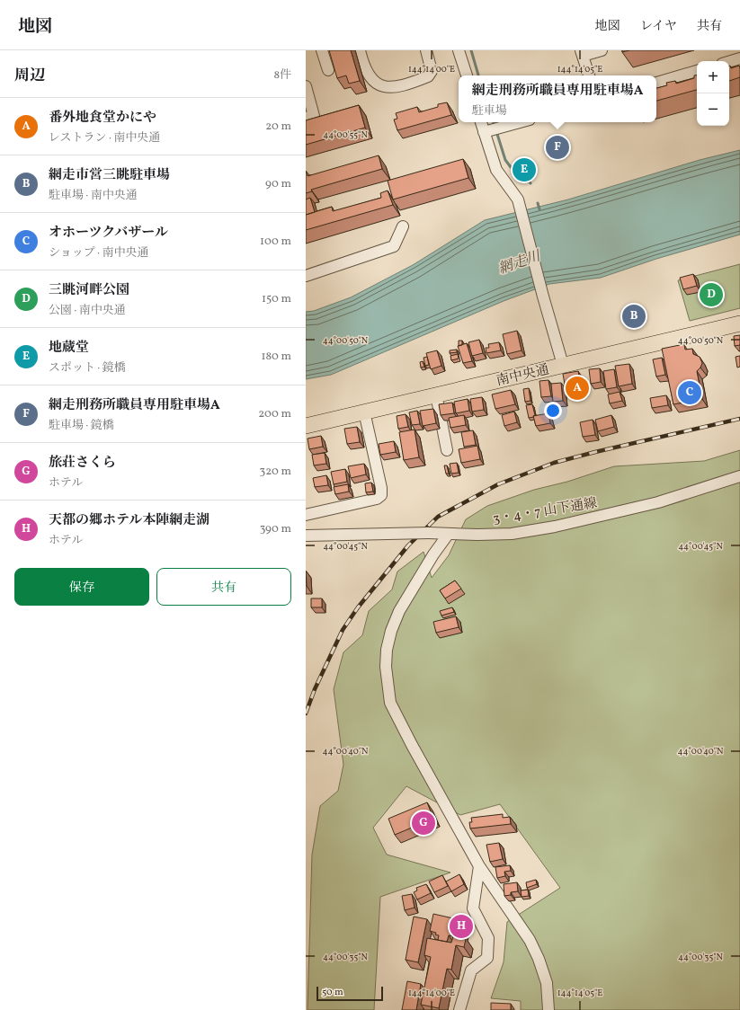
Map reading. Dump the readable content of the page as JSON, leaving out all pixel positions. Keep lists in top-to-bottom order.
{
  "streets": {
    "highway": ["南中央通"],
    "street": ["3・4・7 山下通線"]
  },
  "water": ["網走川"],
  "scale_bar": "50 m",
  "page": {
    "header": "地図",
    "nav": ["地図", "レイヤ", "共有"],
    "heading": ["周辺", "8件"],
    "map_buttons": ["+", "−"],
    "popup": ["網走刑務所職員専用駐車場A", "駐車場"],
    "list": [
      {
        "mark": "A",
        "name": "番外地食堂かにや",
        "note": "レストラン · 南中央通",
        "value": "20 m"
      },
      {
        "mark": "B",
        "name": "網走市営三眺駐車場",
        "note": "駐車場 · 南中央通",
        "value": "90 m"
      },
      {
        "mark": "C",
        "name": "オホーツクバザール",
        "note": "ショップ · 南中央通",
        "value": "100 m"
      },
      {
        "mark": "D",
        "name": "三眺河畔公園",
        "note": "公園 · 南中央通",
        "value": "150 m"
      },
      {
        "mark": "E",
        "name": "地蔵堂",
        "note": "スポット · 鏡橋",
        "value": "180 m"
      },
      {
        "mark": "F",
        "name": "網走刑務所職員専用駐車場A",
        "note": "駐車場 · 鏡橋",
        "value": "200 m"
      },
      {
        "mark": "G",
        "name": "旅荘さくら",
        "note": "ホテル",
        "value": "320 m"
      },
      {
        "mark": "H",
        "name": "天都の郷ホテル本陣網走湖",
        "note": "ホテル",
        "value": "390 m"
      }
    ],
    "pins": [
      "F",
      "E",
      "D",
      "B",
      "A",
      "C",
      "G",
      "H"
    ],
    "buttons": ["保存", "共有"],
    "scale": "50 m"
  },
  "coordinates": [
    "144°14'00\"E",
    "144°14'05\"E",
    "44°00'55\"N",
    "44°00'50\"N",
    "44°00'45\"N",
    "44°00'40\"N",
    "44°00'35\"N"
  ]
}
